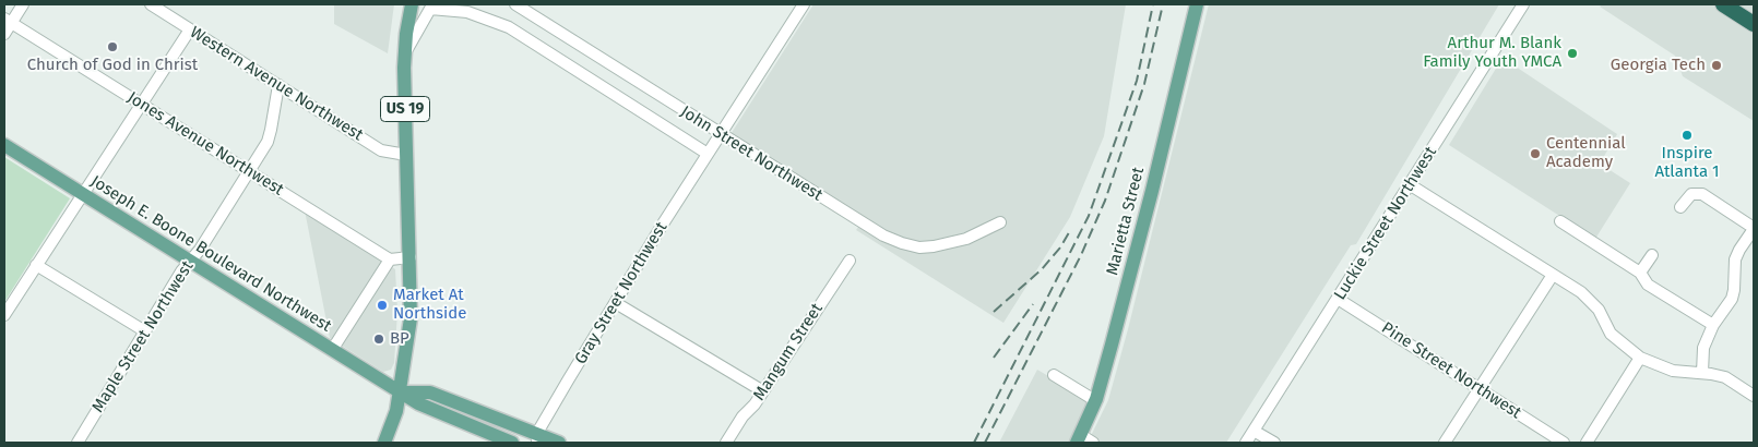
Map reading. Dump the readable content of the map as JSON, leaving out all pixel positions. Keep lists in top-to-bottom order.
{
  "streets": {
    "main road": ["US 19", "Marietta Street", "Joseph E. Boone Boulevard Northwest"],
    "street": [
      "Western Avenue Northwest",
      "Jones Avenue Northwest",
      "John Street Northwest",
      "Luckie Street Northwest",
      "Gray Street Northwest",
      "Maple Street Northwest",
      "Mangum Street",
      "Pine Street Northwest"
    ]
  },
  "crossings": [
    ["Western Avenue Northwest", "US 19"],
    ["Western Avenue Northwest", "Maple Street Northwest"],
    ["US 19", "Joseph E. Boone Boulevard Northwest"],
    ["Jones Avenue Northwest", "Maple Street Northwest"],
    ["John Street Northwest", "Gray Street Northwest"],
    ["Luckie Street Northwest", "Pine Street Northwest"],
    ["Joseph E. Boone Boulevard Northwest", "Maple Street Northwest"]
  ],
  "places": [
    "Church of God in Christ",
    "Arthur M. Blank Family Youth YMCA",
    "Georgia Tech",
    "Inspire Atlanta 1",
    "Centennial Academy",
    "Market At Northside",
    "BP"
  ]
}
